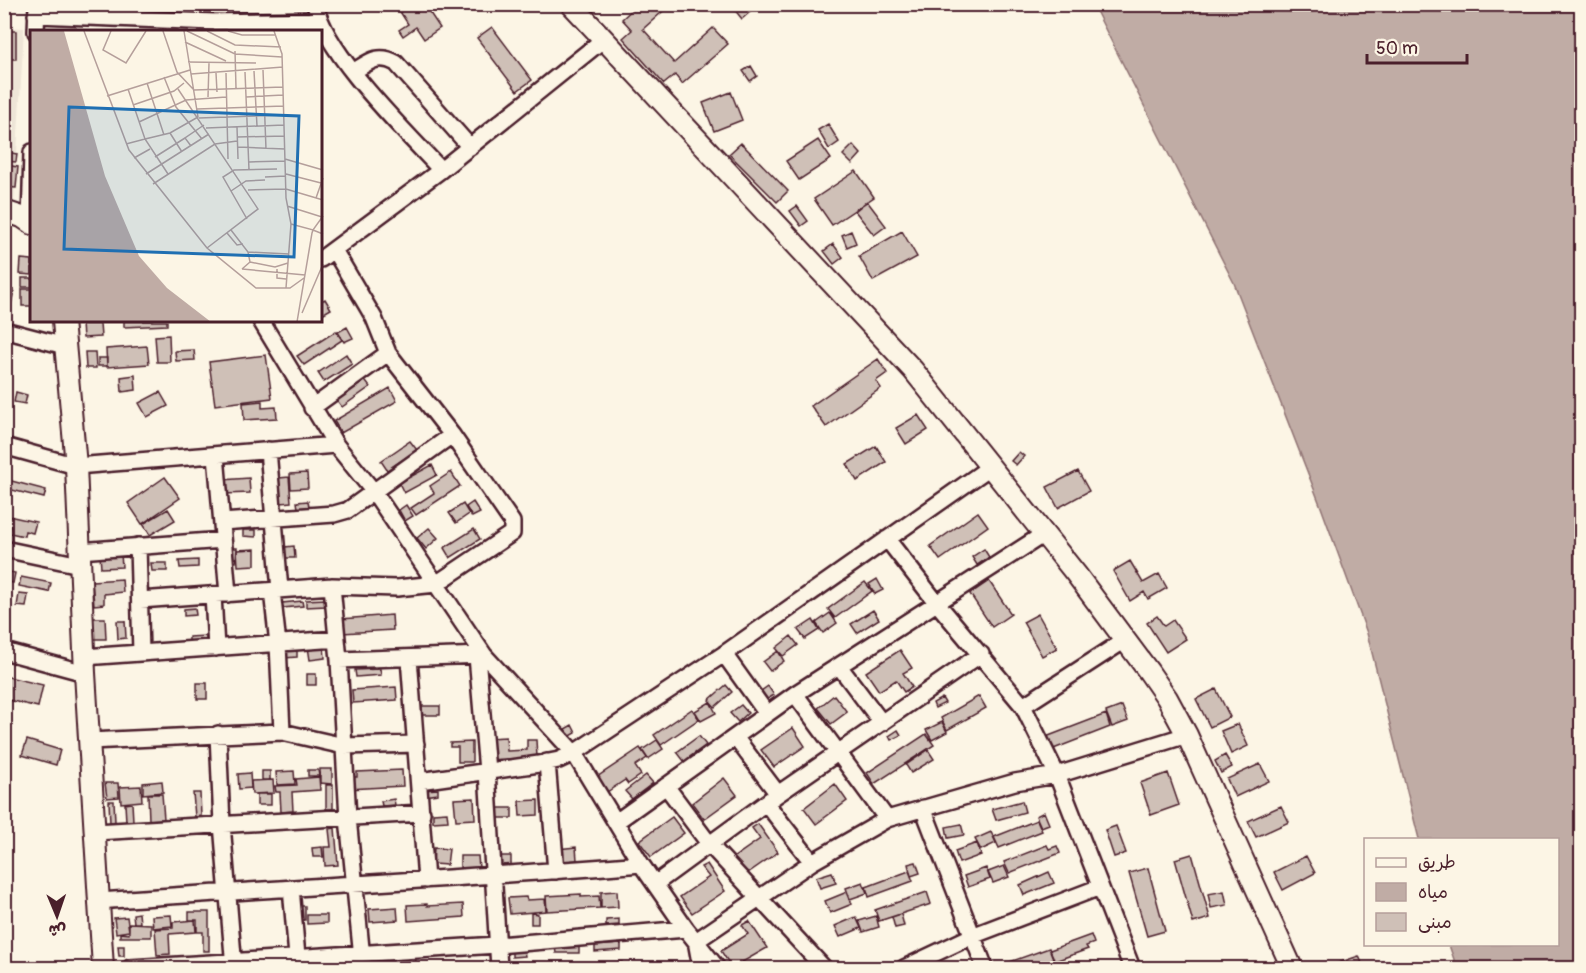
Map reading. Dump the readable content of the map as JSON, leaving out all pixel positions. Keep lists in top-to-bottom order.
{
  "legend": ["طريق", "مياه", "مبنى"],
  "scale_bar": "50 m",
  "north": "bottom"
}
